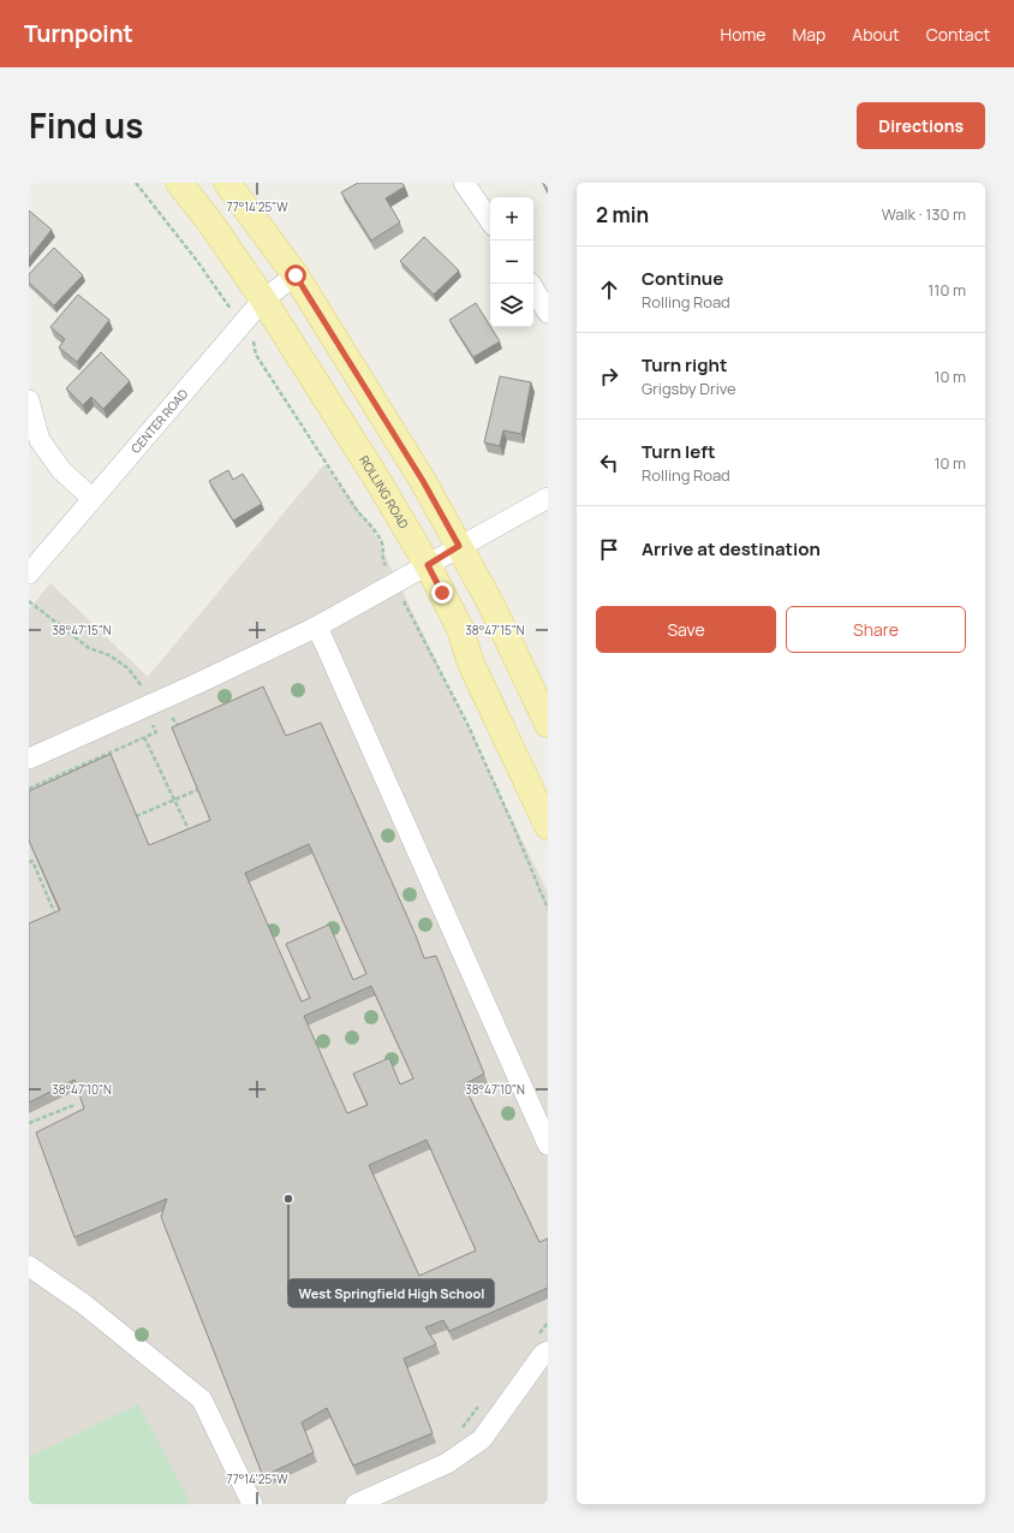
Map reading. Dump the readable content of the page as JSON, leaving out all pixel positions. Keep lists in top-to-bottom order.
{
  "streets": {
    "main road": ["ROLLING ROAD"],
    "street": ["CENTER ROAD"]
  },
  "crossings": [
    ["CENTER ROAD", "ROLLING ROAD"]
  ],
  "places": ["West Springfield High School"],
  "page": {
    "header": "Turnpoint",
    "nav": [
      "Home",
      "Map",
      "About",
      "Contact"
    ],
    "title": "Find us",
    "buttons": [
      "Directions",
      ["Save", "Share"]
    ],
    "heading": ["2 min", "Walk · 130 m"],
    "map_buttons": ["+", "−"],
    "list": [
      ["Continue", "Rolling Road", "110 m"],
      ["Turn right", "Grigsby Drive", "10 m"],
      ["Turn left", "Rolling Road", "10 m"],
      "Arrive at destination"
    ]
  },
  "coordinates": ["77°14'25\"W", "38°47'15\"N", "38°47'10\"N"]
}
